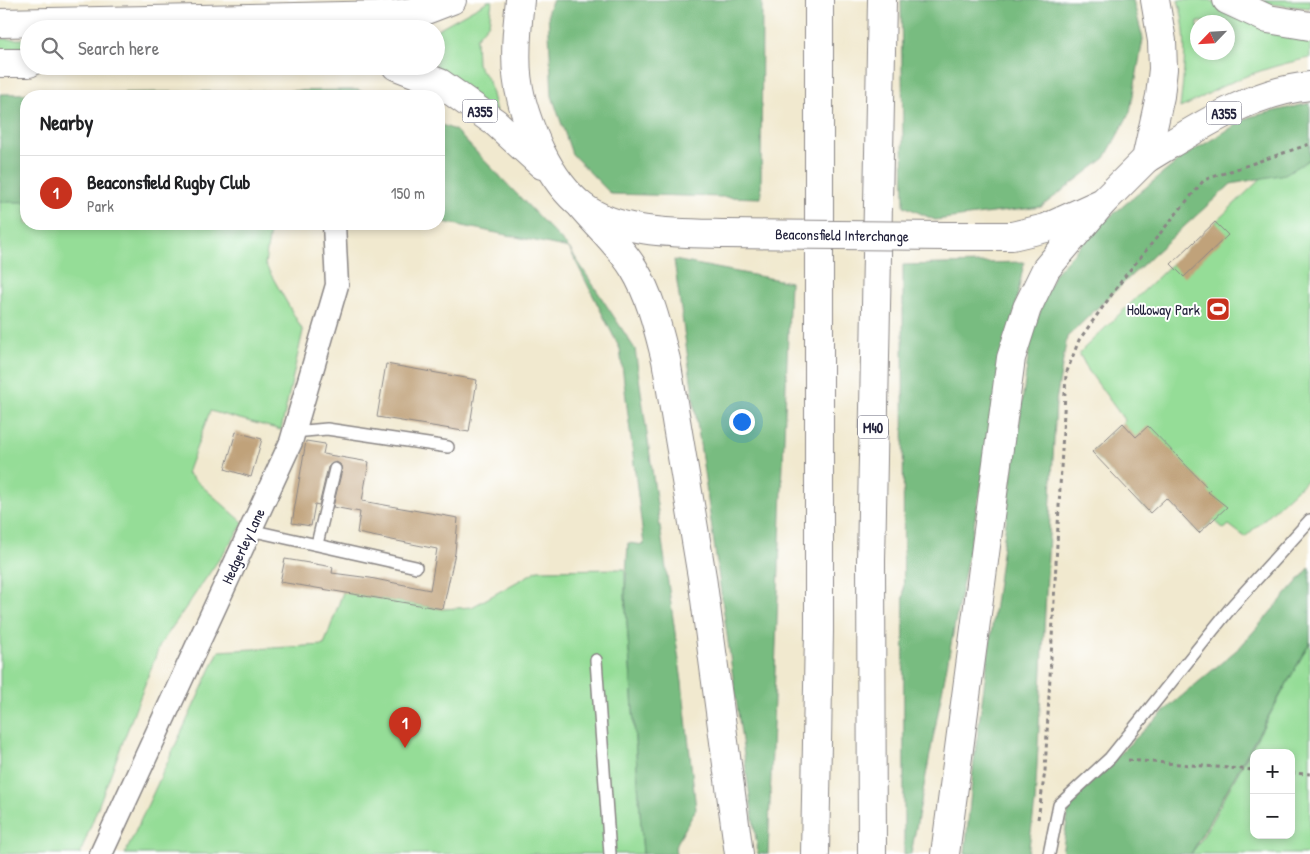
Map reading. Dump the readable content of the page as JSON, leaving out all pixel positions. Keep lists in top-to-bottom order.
{
  "streets": {
    "main road": ["A355", "Beaconsfield Interchange", "M40"],
    "street": ["Hedgerley Lane"]
  },
  "crossings": [
    ["A355", "Beaconsfield Interchange"]
  ],
  "places": {
    "sports": ["Holloway Park"]
  },
  "north": "bottom left",
  "page": {
    "search": "Search here",
    "heading": "Nearby",
    "list": [
      {
        "mark": "1",
        "name": "Beaconsfield Rugby Club",
        "note": "Park",
        "value": "150 m"
      }
    ],
    "pins": "1",
    "map_buttons": ["+", "−"]
  }
}
